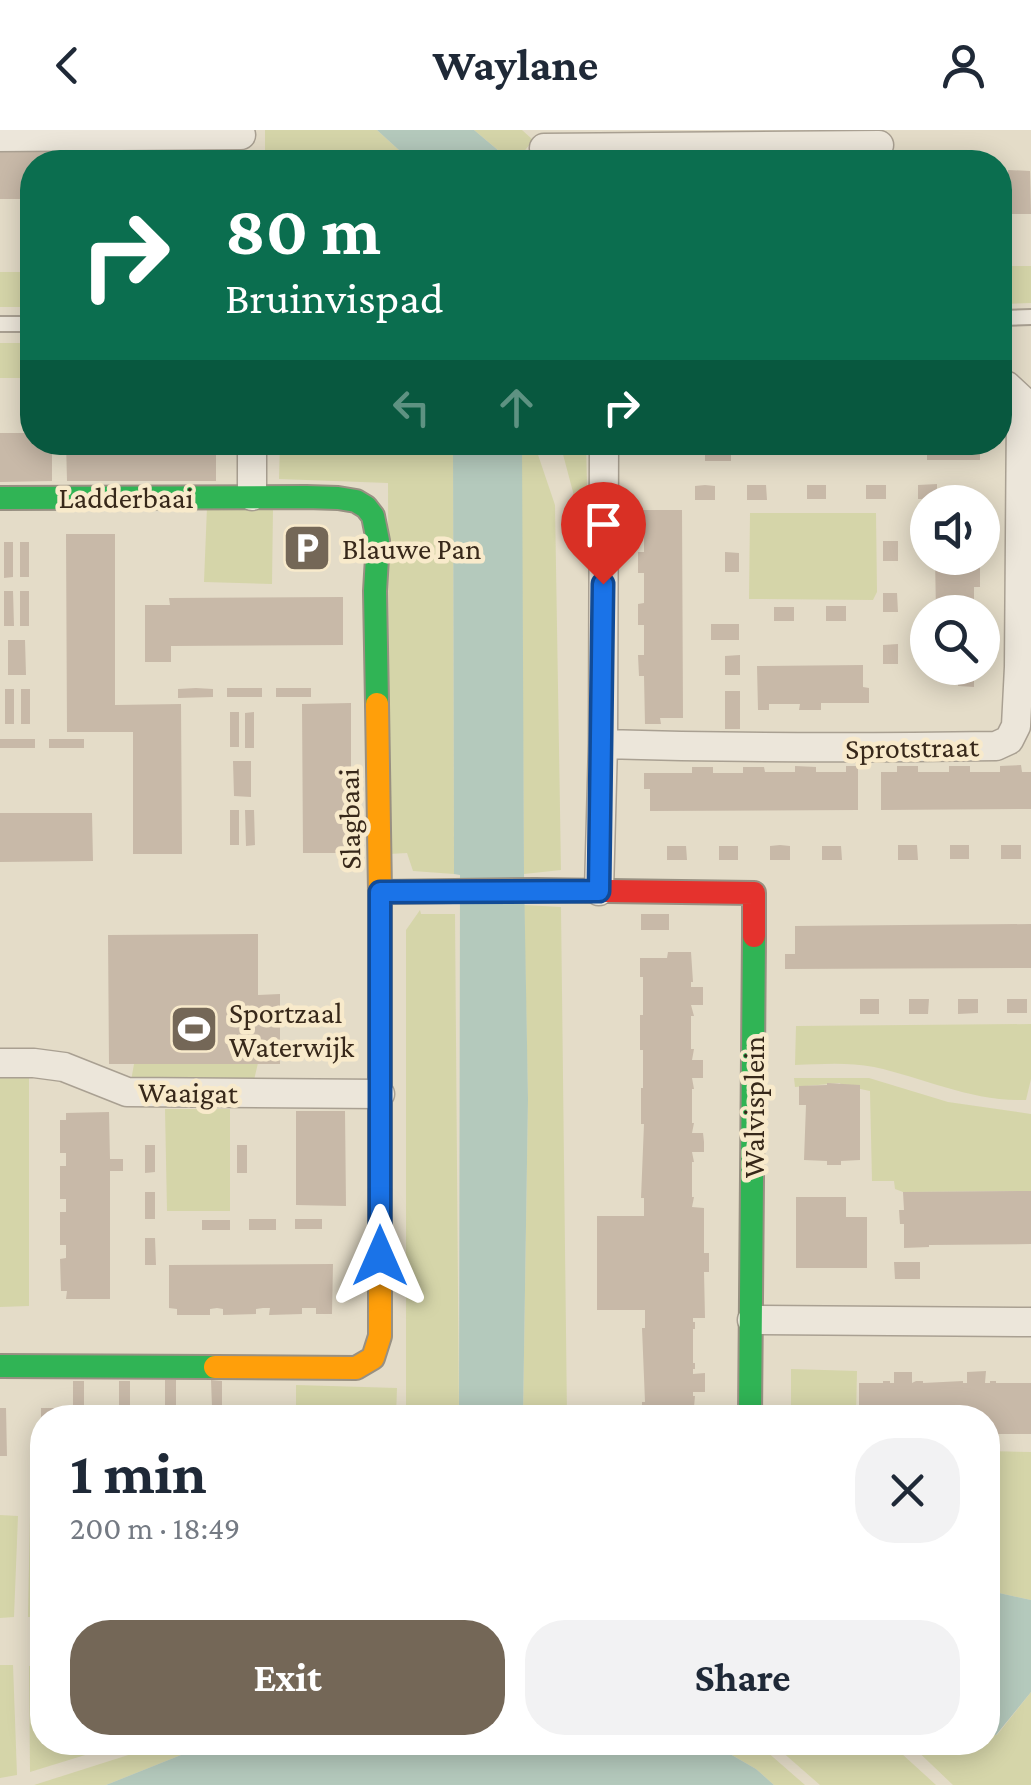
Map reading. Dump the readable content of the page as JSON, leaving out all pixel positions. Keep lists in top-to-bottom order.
{
  "streets": {
    "street": [
      "Ladderbaai",
      "Sprotstraat",
      "Slagbaai",
      "Waaigat",
      "Walvisplein"
    ]
  },
  "crossings": [
    ["Ladderbaai", "Slagbaai"],
    ["Slagbaai", "Waaigat"]
  ],
  "places": {
    "parking": ["Blauwe Pan"],
    "sports": ["Sportzaal Waterwijk"]
  },
  "page": {
    "header": "Waylane",
    "turn": ["80 m", "Bruinvispad"],
    "heading": ["1 min", "200 m · 18:49"],
    "buttons": ["Exit", "Share"]
  }
}
